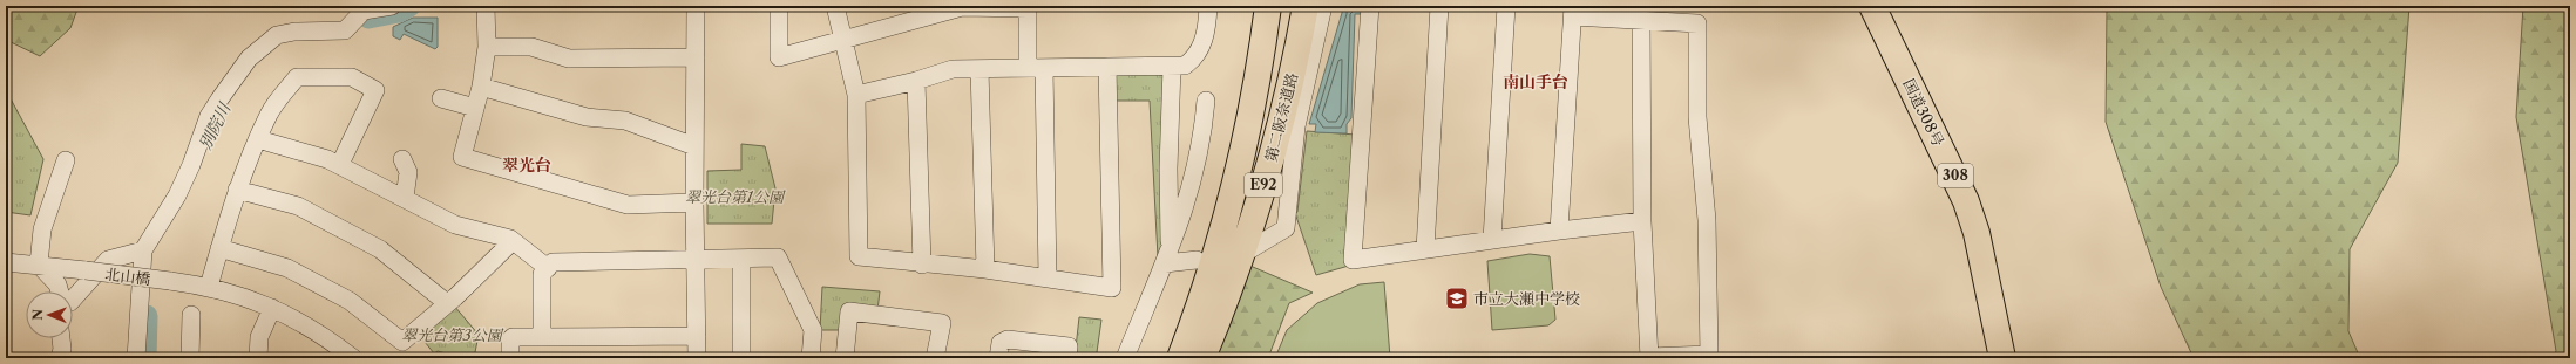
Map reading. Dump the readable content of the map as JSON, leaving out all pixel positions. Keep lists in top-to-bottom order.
{
  "streets": {
    "highway": [
      "国道308号",
      "第二阪奈道路",
      "308",
      "E92"
    ],
    "street": ["北山橋"]
  },
  "districts": ["南山手台", "翠光台"],
  "water": ["別院川"],
  "parks": ["翠光台第1公園", "翠光台第3公園"],
  "places": {
    "school or university": ["市立大瀬中学校"]
  },
  "north": "left"
}
